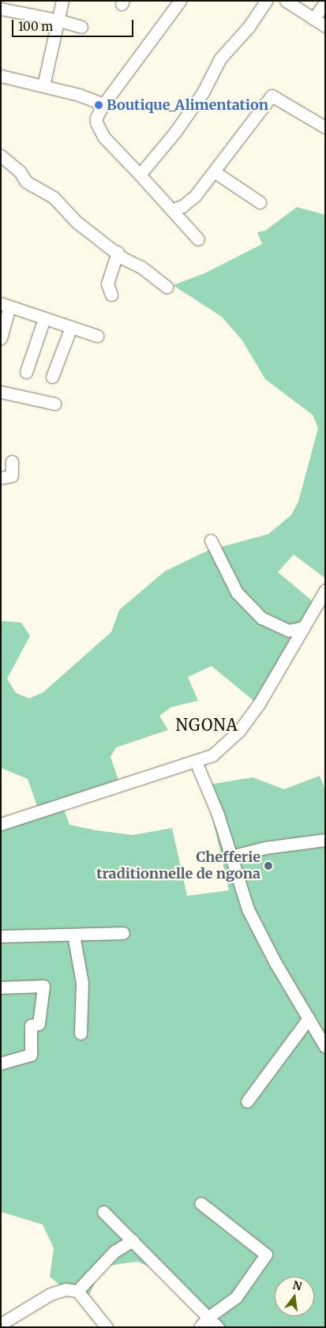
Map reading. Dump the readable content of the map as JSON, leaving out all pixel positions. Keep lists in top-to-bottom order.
{
  "districts": ["NGONA"],
  "places": ["Boutique_Alimentation", "Chefferie traditionnelle de ngona"],
  "scale_bar": "100 m",
  "north": "top"
}
